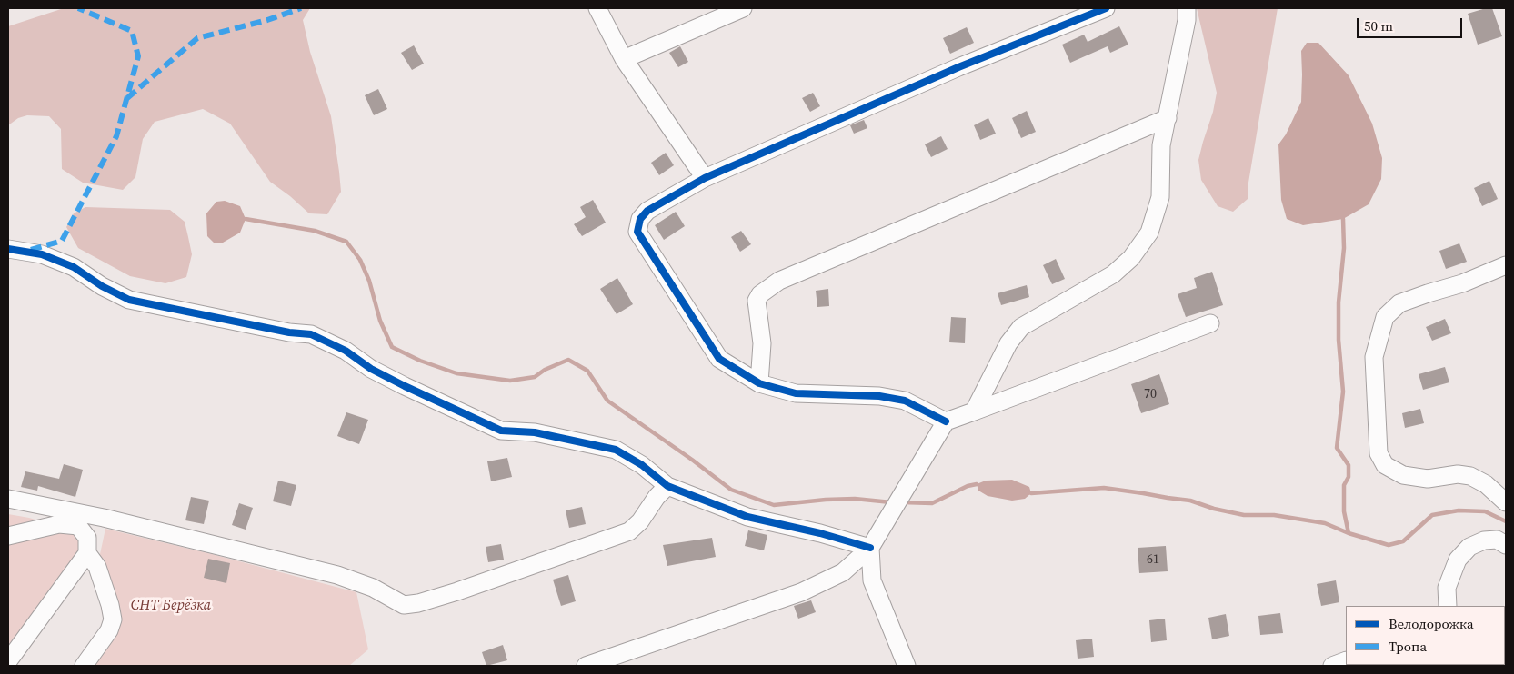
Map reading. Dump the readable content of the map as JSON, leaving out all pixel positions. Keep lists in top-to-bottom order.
{
  "parks": ["СНТ Берёзка"],
  "house_numbers": ["70", "61"],
  "legend": ["Велодорожка", "Тропа"],
  "scale_bar": "50 m"
}
